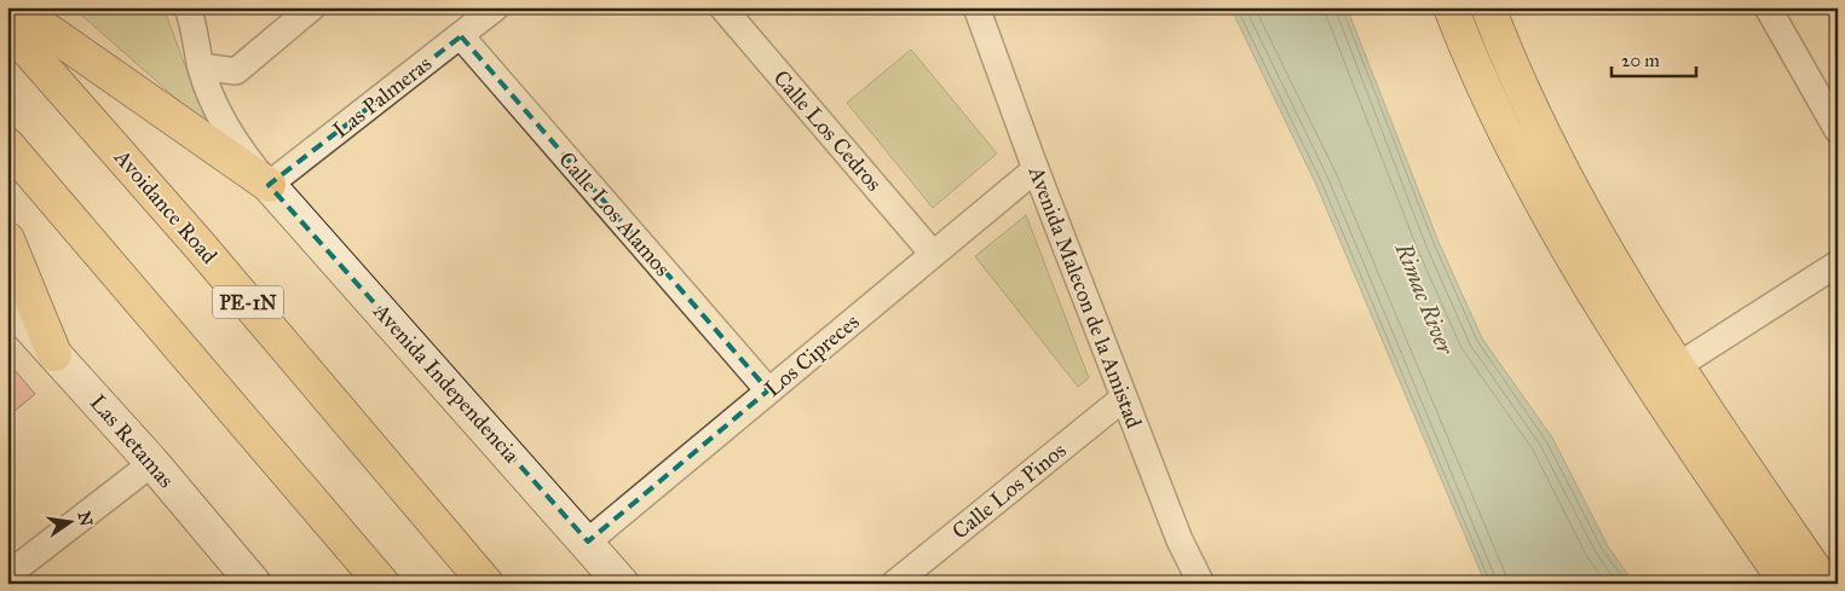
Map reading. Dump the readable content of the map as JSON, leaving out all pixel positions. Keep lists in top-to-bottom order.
{
  "streets": {
    "main road": [
      "Avoidance Road",
      "PE-1N",
      "Avenida Independencia",
      "Las Retamas"
    ],
    "street": [
      "Las Palmeras",
      "Calle Los Cedros",
      "Calle Los Alamos",
      "Avenida Malecon de la Amistad",
      "Los Cipreces",
      "Calle Los Pinos"
    ]
  },
  "crossings": [
    ["Las Palmeras", "Calle Los Alamos"],
    ["Las Palmeras", "Avenida Independencia"],
    ["Calle Los Cedros", "Los Cipreces"],
    ["Calle Los Alamos", "Los Cipreces"],
    ["Avenida Malecon de la Amistad", "Los Cipreces"],
    ["Avenida Malecon de la Amistad", "Calle Los Pinos"],
    ["Los Cipreces", "Avenida Independencia"]
  ],
  "water": ["Rimac River"],
  "scale_bar": "20 m",
  "north": "right"
}
